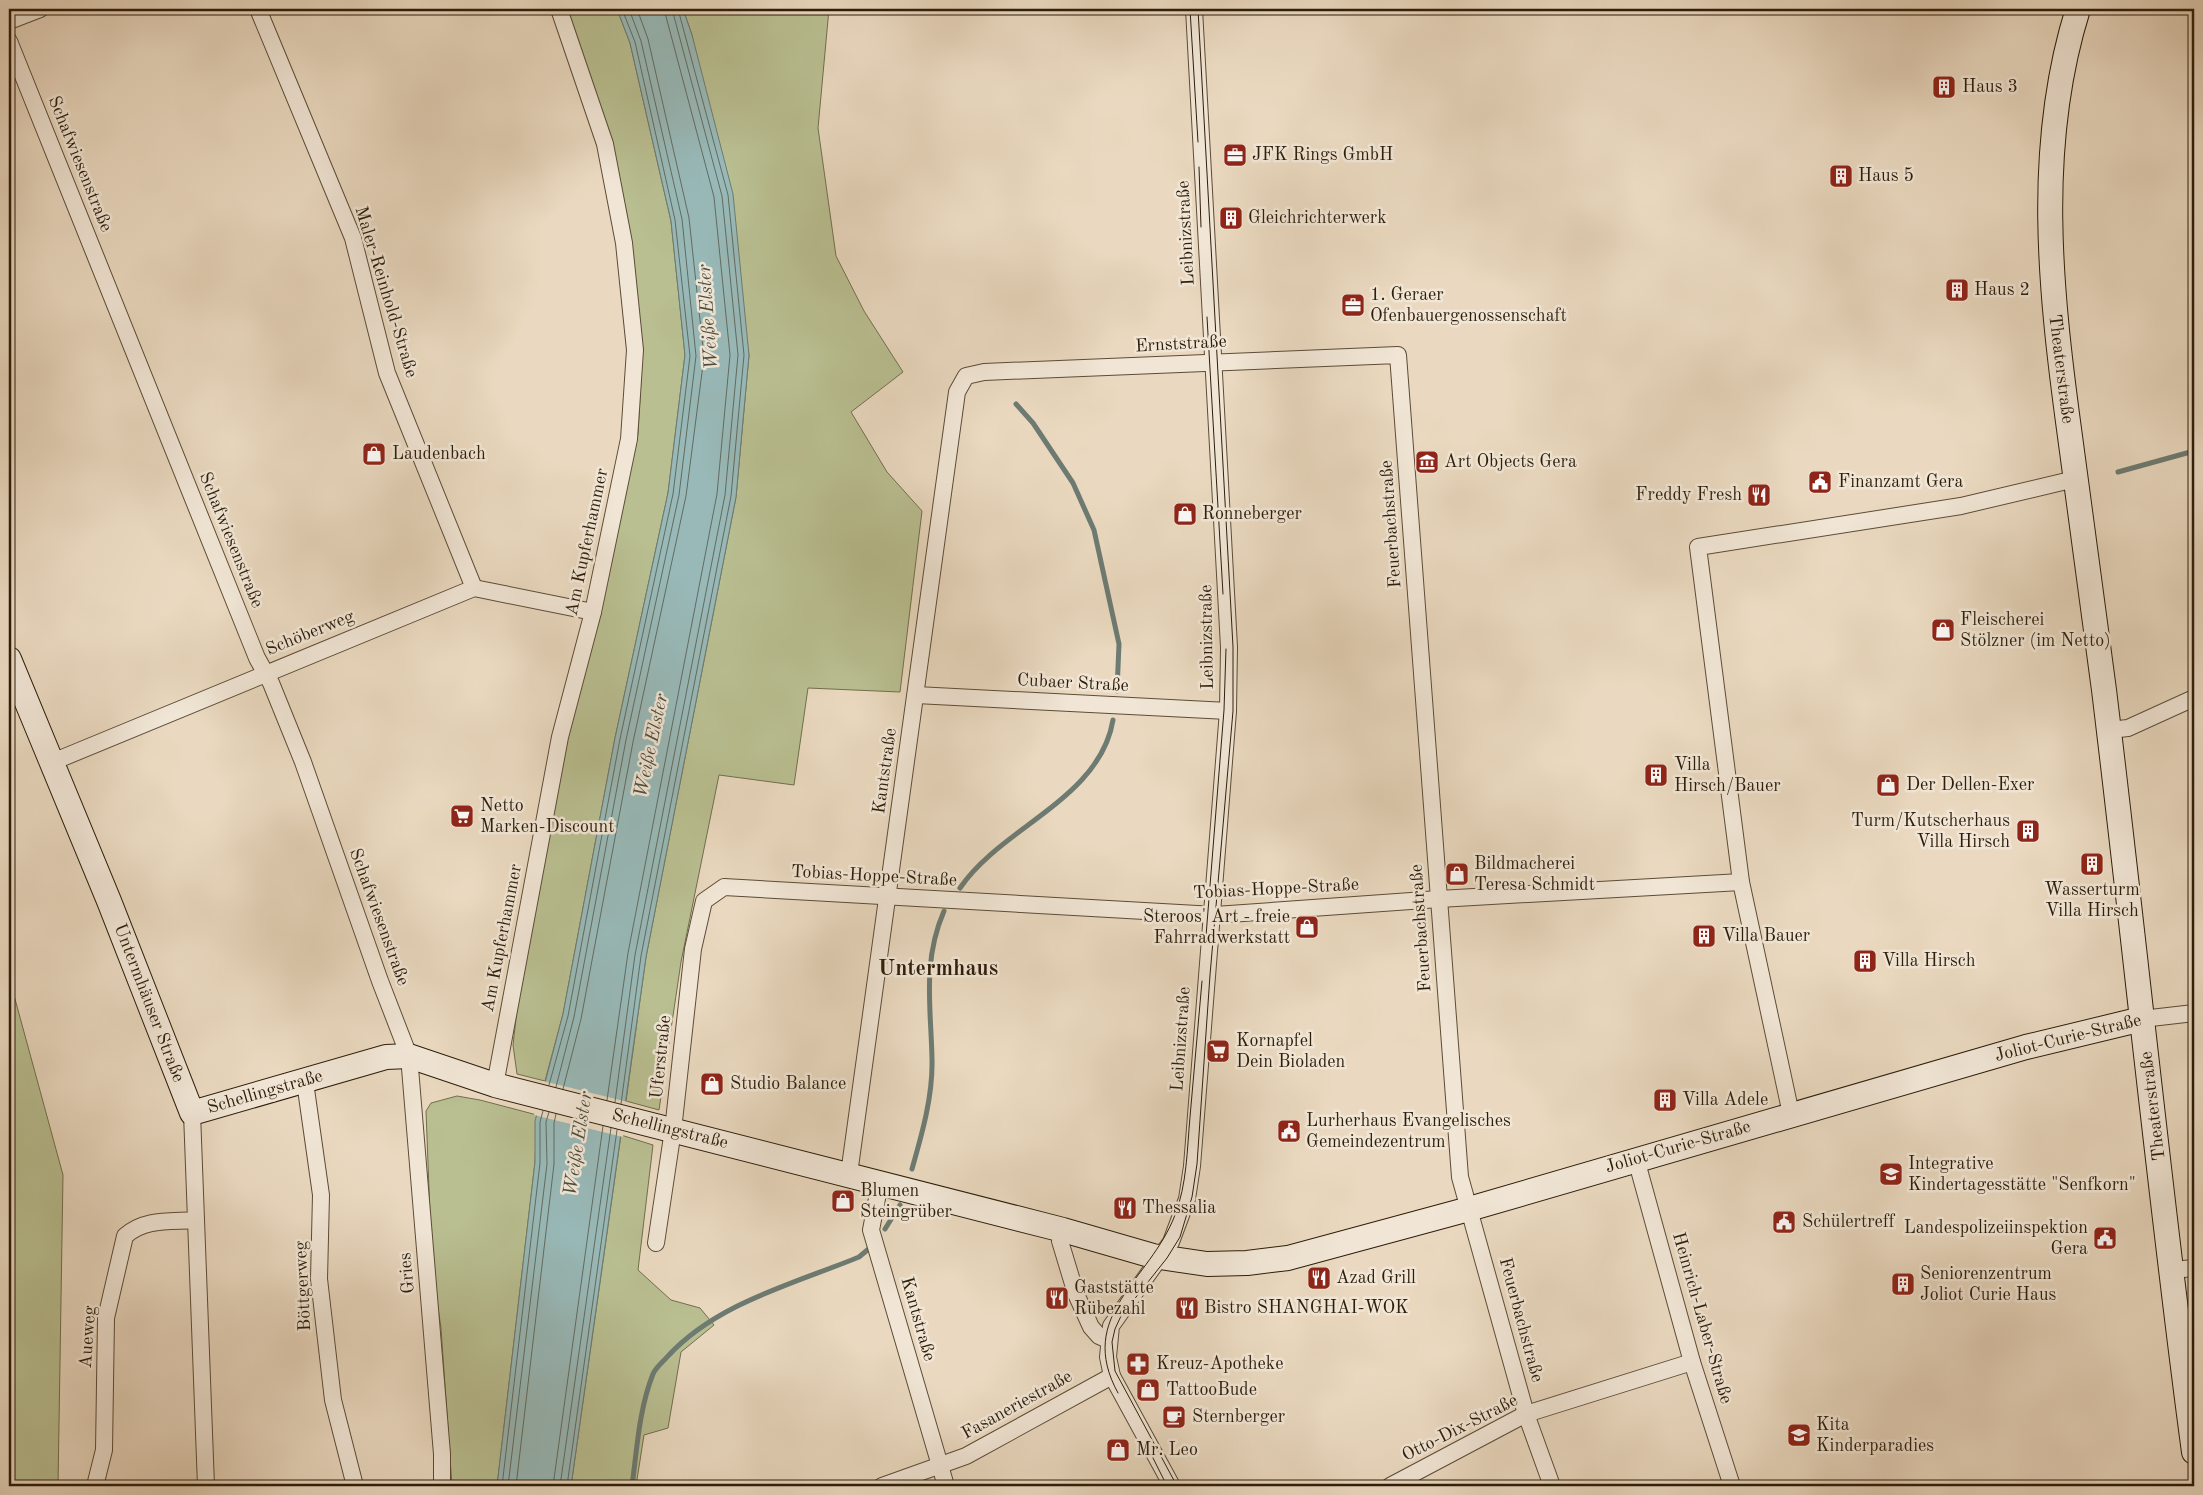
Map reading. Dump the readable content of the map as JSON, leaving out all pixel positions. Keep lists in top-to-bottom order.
{
  "streets": {
    "main road": [
      "Theaterstraße",
      "Untermhäuser Straße",
      "Joliot-Curie-Straße",
      "Schellingstraße"
    ],
    "street": [
      "Schafwiesenstraße",
      "Leibnizstraße",
      "Maler-Reinhold-Straße",
      "Ernststraße",
      "Feuerbachstraße",
      "Am Kupferhammer",
      "Schöberweg",
      "Cubaer Straße",
      "Kantstraße",
      "Tobias-Hoppe-Straße",
      "Uferstraße",
      "Gries",
      "Böttgerweg",
      "Heinrich-Laber-Straße",
      "Aueweg",
      "Fasaneriestraße",
      "Otto-Dix-Straße"
    ]
  },
  "crossings": [
    ["Schafwiesenstraße", "Schöberweg"],
    ["Schafwiesenstraße", "Schellingstraße"],
    ["Schafwiesenstraße", "Gries"],
    ["Leibnizstraße", "Ernststraße"],
    ["Leibnizstraße", "Cubaer Straße"],
    ["Leibnizstraße", "Tobias-Hoppe-Straße"],
    ["Leibnizstraße", "Joliot-Curie-Straße"],
    ["Maler-Reinhold-Straße", "Schöberweg"],
    ["Ernststraße", "Feuerbachstraße"],
    ["Ernststraße", "Kantstraße"],
    ["Theaterstraße", "Joliot-Curie-Straße"],
    ["Feuerbachstraße", "Tobias-Hoppe-Straße"],
    ["Feuerbachstraße", "Joliot-Curie-Straße"],
    ["Feuerbachstraße", "Otto-Dix-Straße"],
    ["Am Kupferhammer", "Schellingstraße"],
    ["Schöberweg", "Untermhäuser Straße"],
    ["Cubaer Straße", "Kantstraße"],
    ["Kantstraße", "Tobias-Hoppe-Straße"],
    ["Kantstraße", "Schellingstraße"],
    ["Kantstraße", "Fasaneriestraße"],
    ["Tobias-Hoppe-Straße", "Uferstraße"],
    ["Untermhäuser Straße", "Schellingstraße"],
    ["Untermhäuser Straße", "Aueweg"],
    ["Joliot-Curie-Straße", "Schellingstraße"],
    ["Joliot-Curie-Straße", "Heinrich-Laber-Straße"],
    ["Uferstraße", "Schellingstraße"],
    ["Schellingstraße", "Gries"],
    ["Schellingstraße", "Böttgerweg"],
    ["Heinrich-Laber-Straße", "Otto-Dix-Straße"]
  ],
  "districts": ["Untermhaus"],
  "water": ["Weiße Elster"],
  "places": {
    "building": [
      "Haus 3",
      "Haus 5",
      "Gleichrichterwerk",
      "Haus 2",
      "Villa Hirsch/Bauer",
      "Turm/Kutscherhaus Villa Hirsch",
      "Wasserturm Villa Hirsch",
      "Villa Bauer",
      "Villa Hirsch",
      "Villa Adele",
      "Seniorenzentrum Joliot Curie Haus"
    ],
    "office": ["JFK Rings GmbH", "1. Geraer Ofenbauergenossenschaft"],
    "shop": [
      "Laudenbach",
      "Ronneberger",
      "Fleischerei Stölzner (im Netto)",
      "Der Dellen-Exer",
      "Bildmacherei Teresa Schmidt",
      "Steroos' Art - freie Fahrradwerkstatt",
      "Studio Balance",
      "Blumen Steingrüber",
      "TattooBude",
      "Mr. Leo"
    ],
    "museum": ["Art Objects Gera"],
    "public building": [
      "Finanzamt Gera",
      "Lurherhaus Evangelisches Gemeindezentrum",
      "Schülertreff",
      "Landespolizeiinspektion Gera"
    ],
    "restaurant": [
      "Freddy Fresh",
      "Thessalia",
      "Azad Grill",
      "Gaststätte Rübezahl",
      "Bistro SHANGHAI-WOK"
    ],
    "supermarket": ["Netto Marken-Discount", "Kornapfel Dein Bioladen"],
    "school or university": ["Integrative Kindertagesstätte \"Senfkorn\"", "Kita Kinderparadies"],
    "pharmacy": ["Kreuz-Apotheke"],
    "cafe": ["Sternberger"]
  }
}
